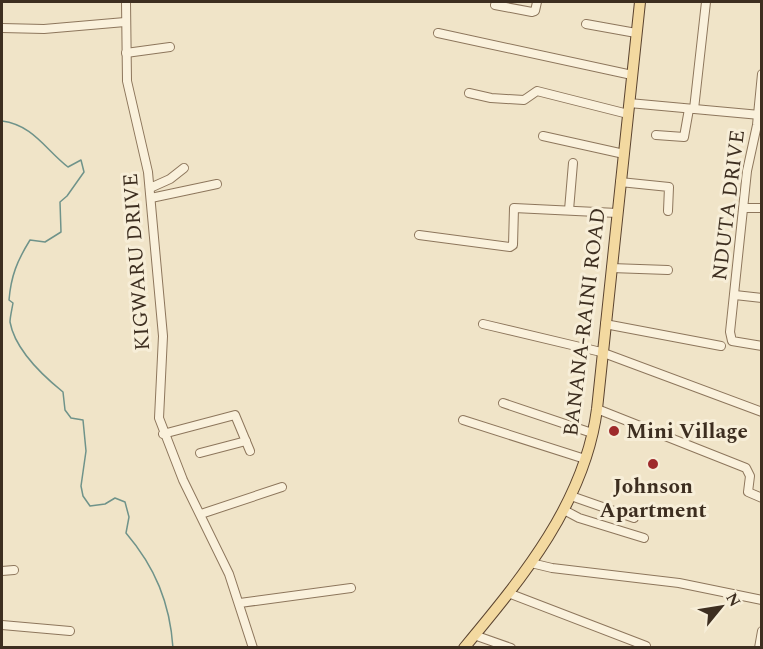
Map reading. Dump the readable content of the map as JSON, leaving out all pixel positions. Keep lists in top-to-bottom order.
{
  "streets": {
    "main road": ["BANANA-RAINI ROAD"],
    "street": ["NDUTA DRIVE", "KIGWARU DRIVE"]
  },
  "places": ["Mini Village", "Johnson Apartment"],
  "north": "top right"
}
